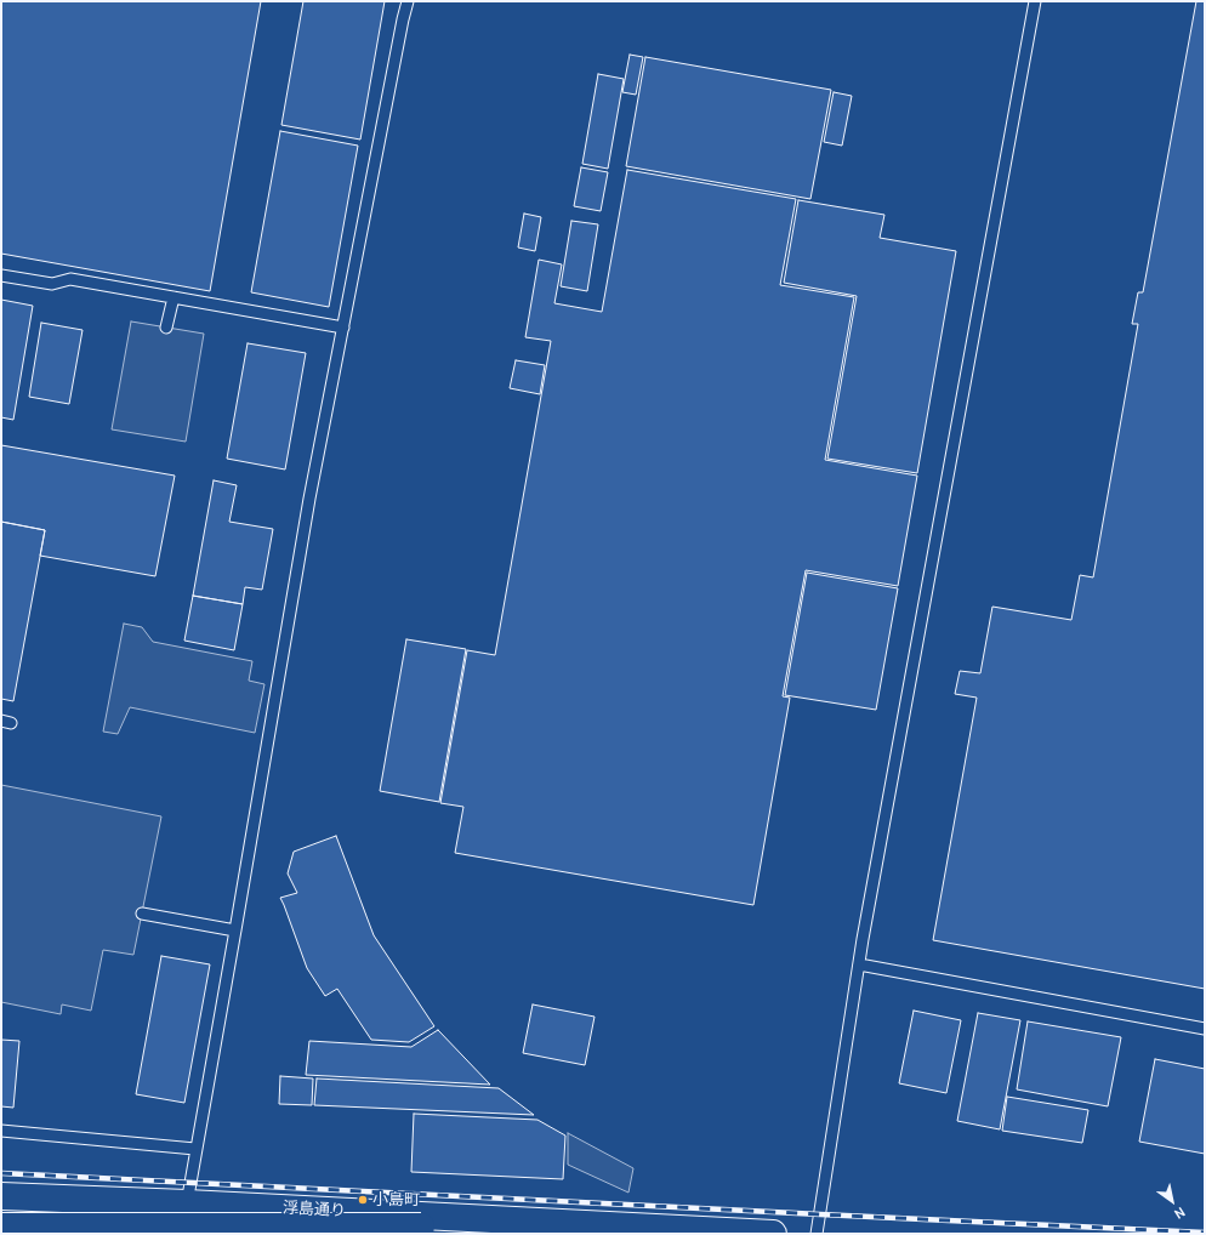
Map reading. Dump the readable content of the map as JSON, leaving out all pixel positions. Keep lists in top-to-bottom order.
{
  "streets": {
    "highway": ["浮島通り"]
  },
  "places": ["小島町"],
  "north": "bottom right"
}
